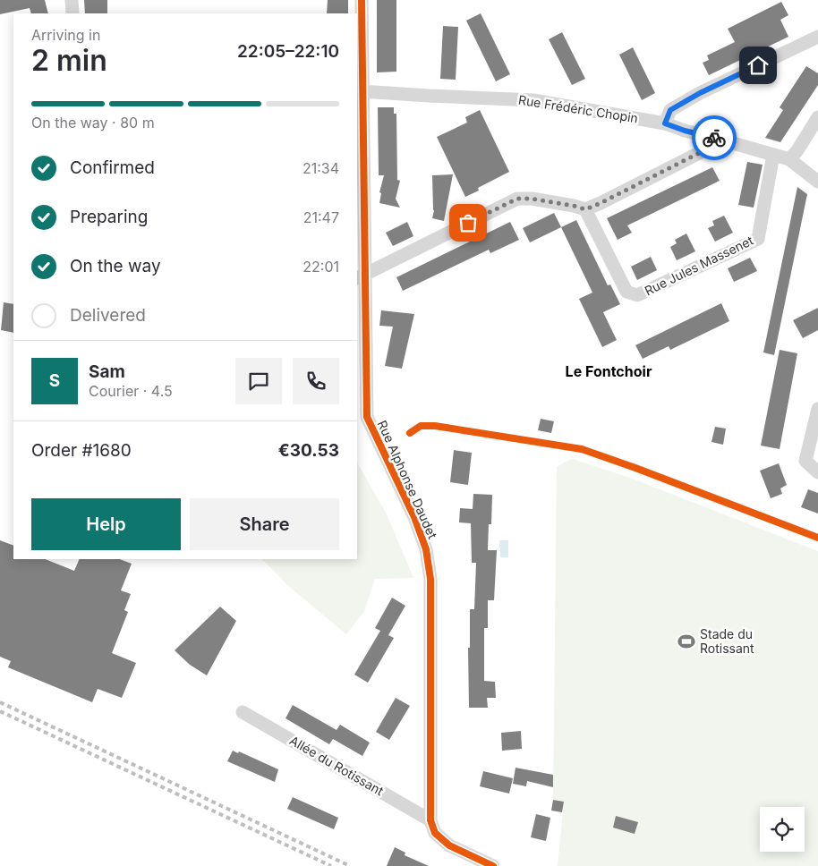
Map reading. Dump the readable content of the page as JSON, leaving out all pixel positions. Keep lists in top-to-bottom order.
{
  "streets": {
    "street": [
      "Rue Frédéric Chopin",
      "Rue Jules Massenet",
      "Rue Alphonse Daudet",
      "Allée du Rotissant"
    ]
  },
  "crossings": [
    ["Rue Frédéric Chopin", "Rue Jules Massenet"],
    ["Rue Frédéric Chopin", "Rue Alphonse Daudet"],
    ["Rue Alphonse Daudet", "Allée du Rotissant"]
  ],
  "districts": ["Le Fontchoir"],
  "places": {
    "sports": ["Stade du Rotissant"]
  },
  "page": {
    "heading": ["2 min", "Arriving in", "22:05–22:10"],
    "panel": [
      "Sam",
      "Courier · 4.5",
      "Order #1680",
      "€30.53"
    ],
    "bar": "On the way · 80 m",
    "list": [
      ["Confirmed", "21:34"],
      ["Preparing", "21:47"],
      ["On the way", "22:01"],
      "Delivered"
    ],
    "round": "S",
    "buttons": ["Help", "Share"]
  }
}
